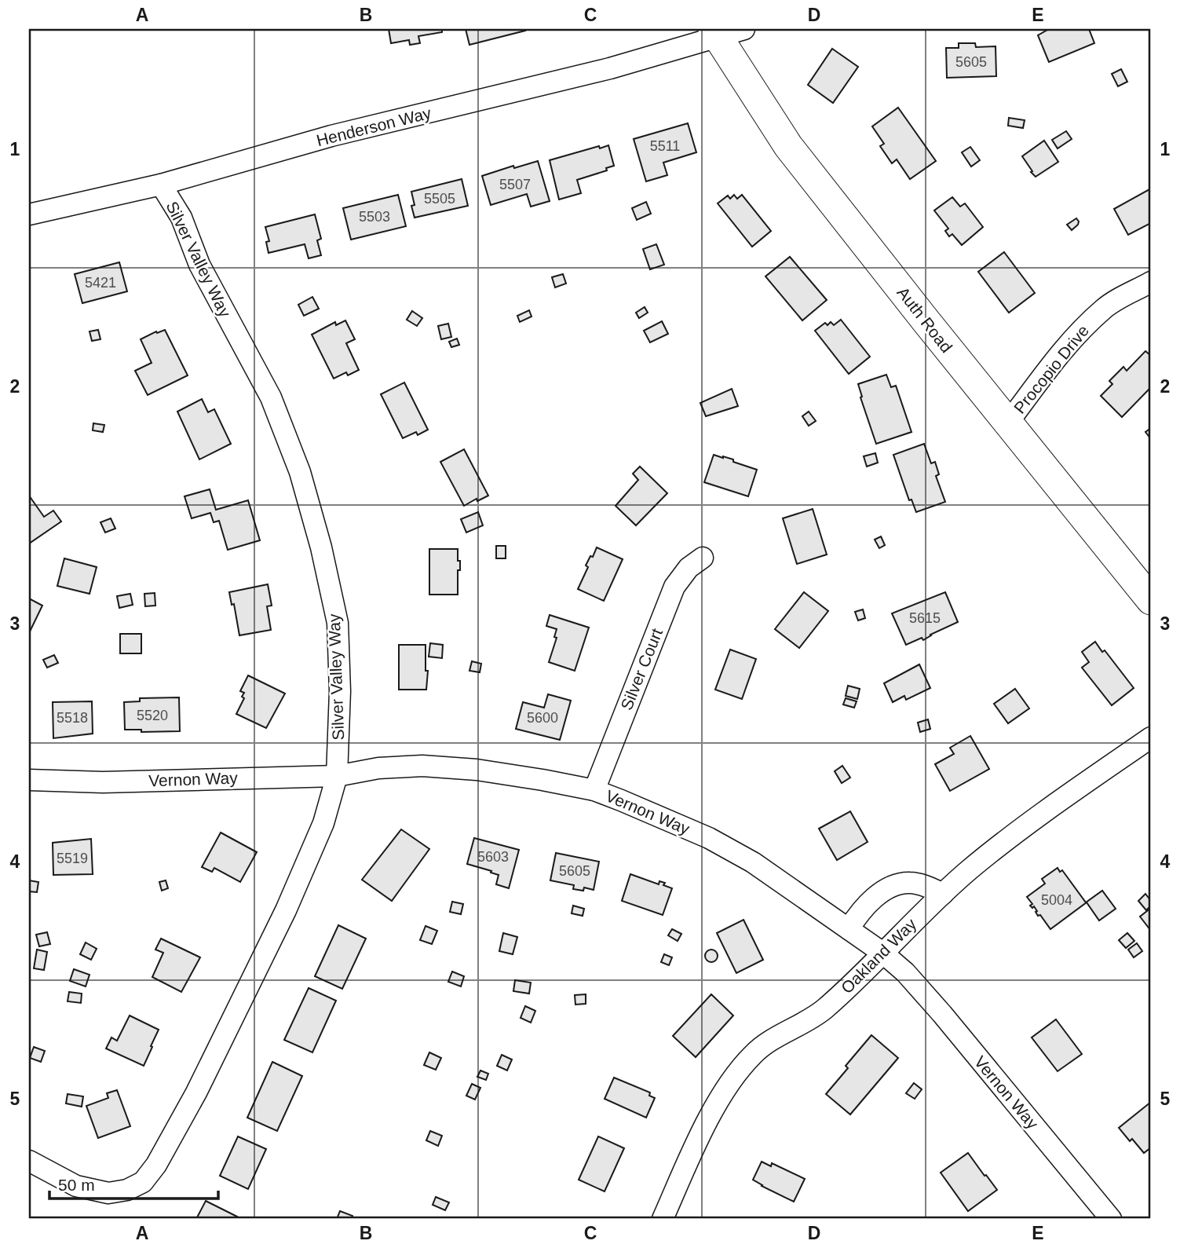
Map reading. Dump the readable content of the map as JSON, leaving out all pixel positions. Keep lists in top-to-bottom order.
{
  "streets": {
    "main road": ["Auth Road"],
    "street": [
      "Henderson Way",
      "Silver Valley Way",
      "Procopio Drive",
      "Silver Court",
      "Vernon Way",
      "Oakland Way"
    ]
  },
  "crossings": [
    ["Henderson Way", "Silver Valley Way"],
    ["Henderson Way", "Auth Road"],
    ["Silver Valley Way", "Vernon Way"],
    ["Auth Road", "Procopio Drive"],
    ["Silver Court", "Vernon Way"],
    ["Vernon Way", "Oakland Way"]
  ],
  "house_numbers": [
    "5605",
    "5511",
    "5507",
    "5505",
    "5503",
    "5421",
    "5615",
    "5520",
    "5518",
    "5600",
    "5603",
    "5519",
    "5605",
    "5004"
  ],
  "scale_bar": "50 m",
  "grid": {
    "columns": [
      "A",
      "B",
      "C",
      "D",
      "E"
    ],
    "rows": [
      "1",
      "2",
      "3",
      "4",
      "5"
    ]
  }
}
